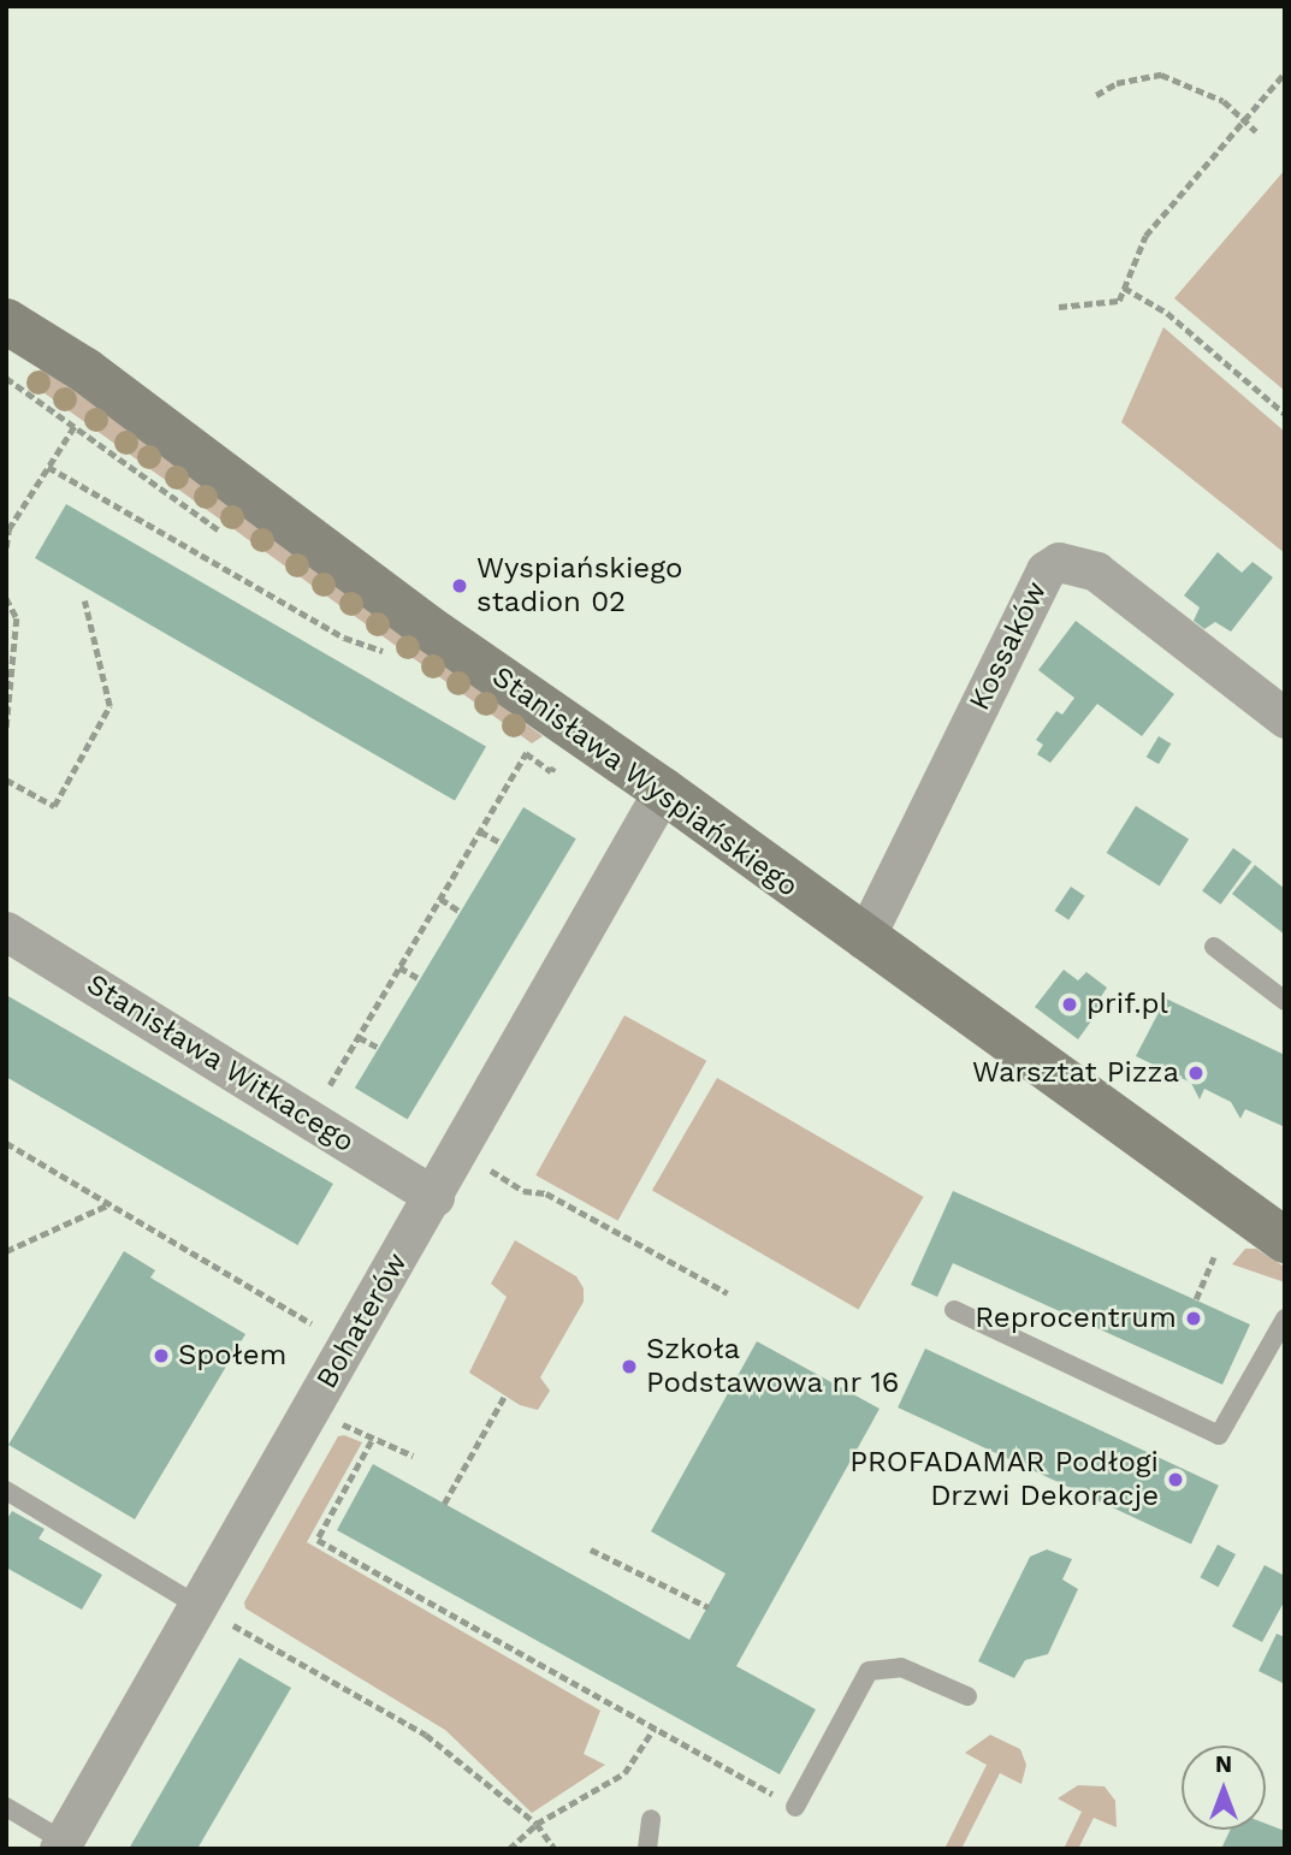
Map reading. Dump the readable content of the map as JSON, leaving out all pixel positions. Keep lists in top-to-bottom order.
{
  "streets": {
    "street": [
      "Kossaków",
      "Stanisława Wyspiańskiego",
      "Stanisława Witkacego",
      "Bohaterów"
    ]
  },
  "crossings": [
    ["Kossaków", "Stanisława Wyspiańskiego"],
    ["Stanisława Wyspiańskiego", "Bohaterów"],
    ["Stanisława Witkacego", "Bohaterów"]
  ],
  "places": [
    "Wyspiańskiego stadion 02",
    "prif.pl",
    "Warsztat Pizza",
    "Reprocentrum",
    "Społem",
    "Szkoła Podstawowa nr 16",
    "PROFADAMAR Podłogi Drzwi Dekoracje"
  ],
  "north": "top"
}
